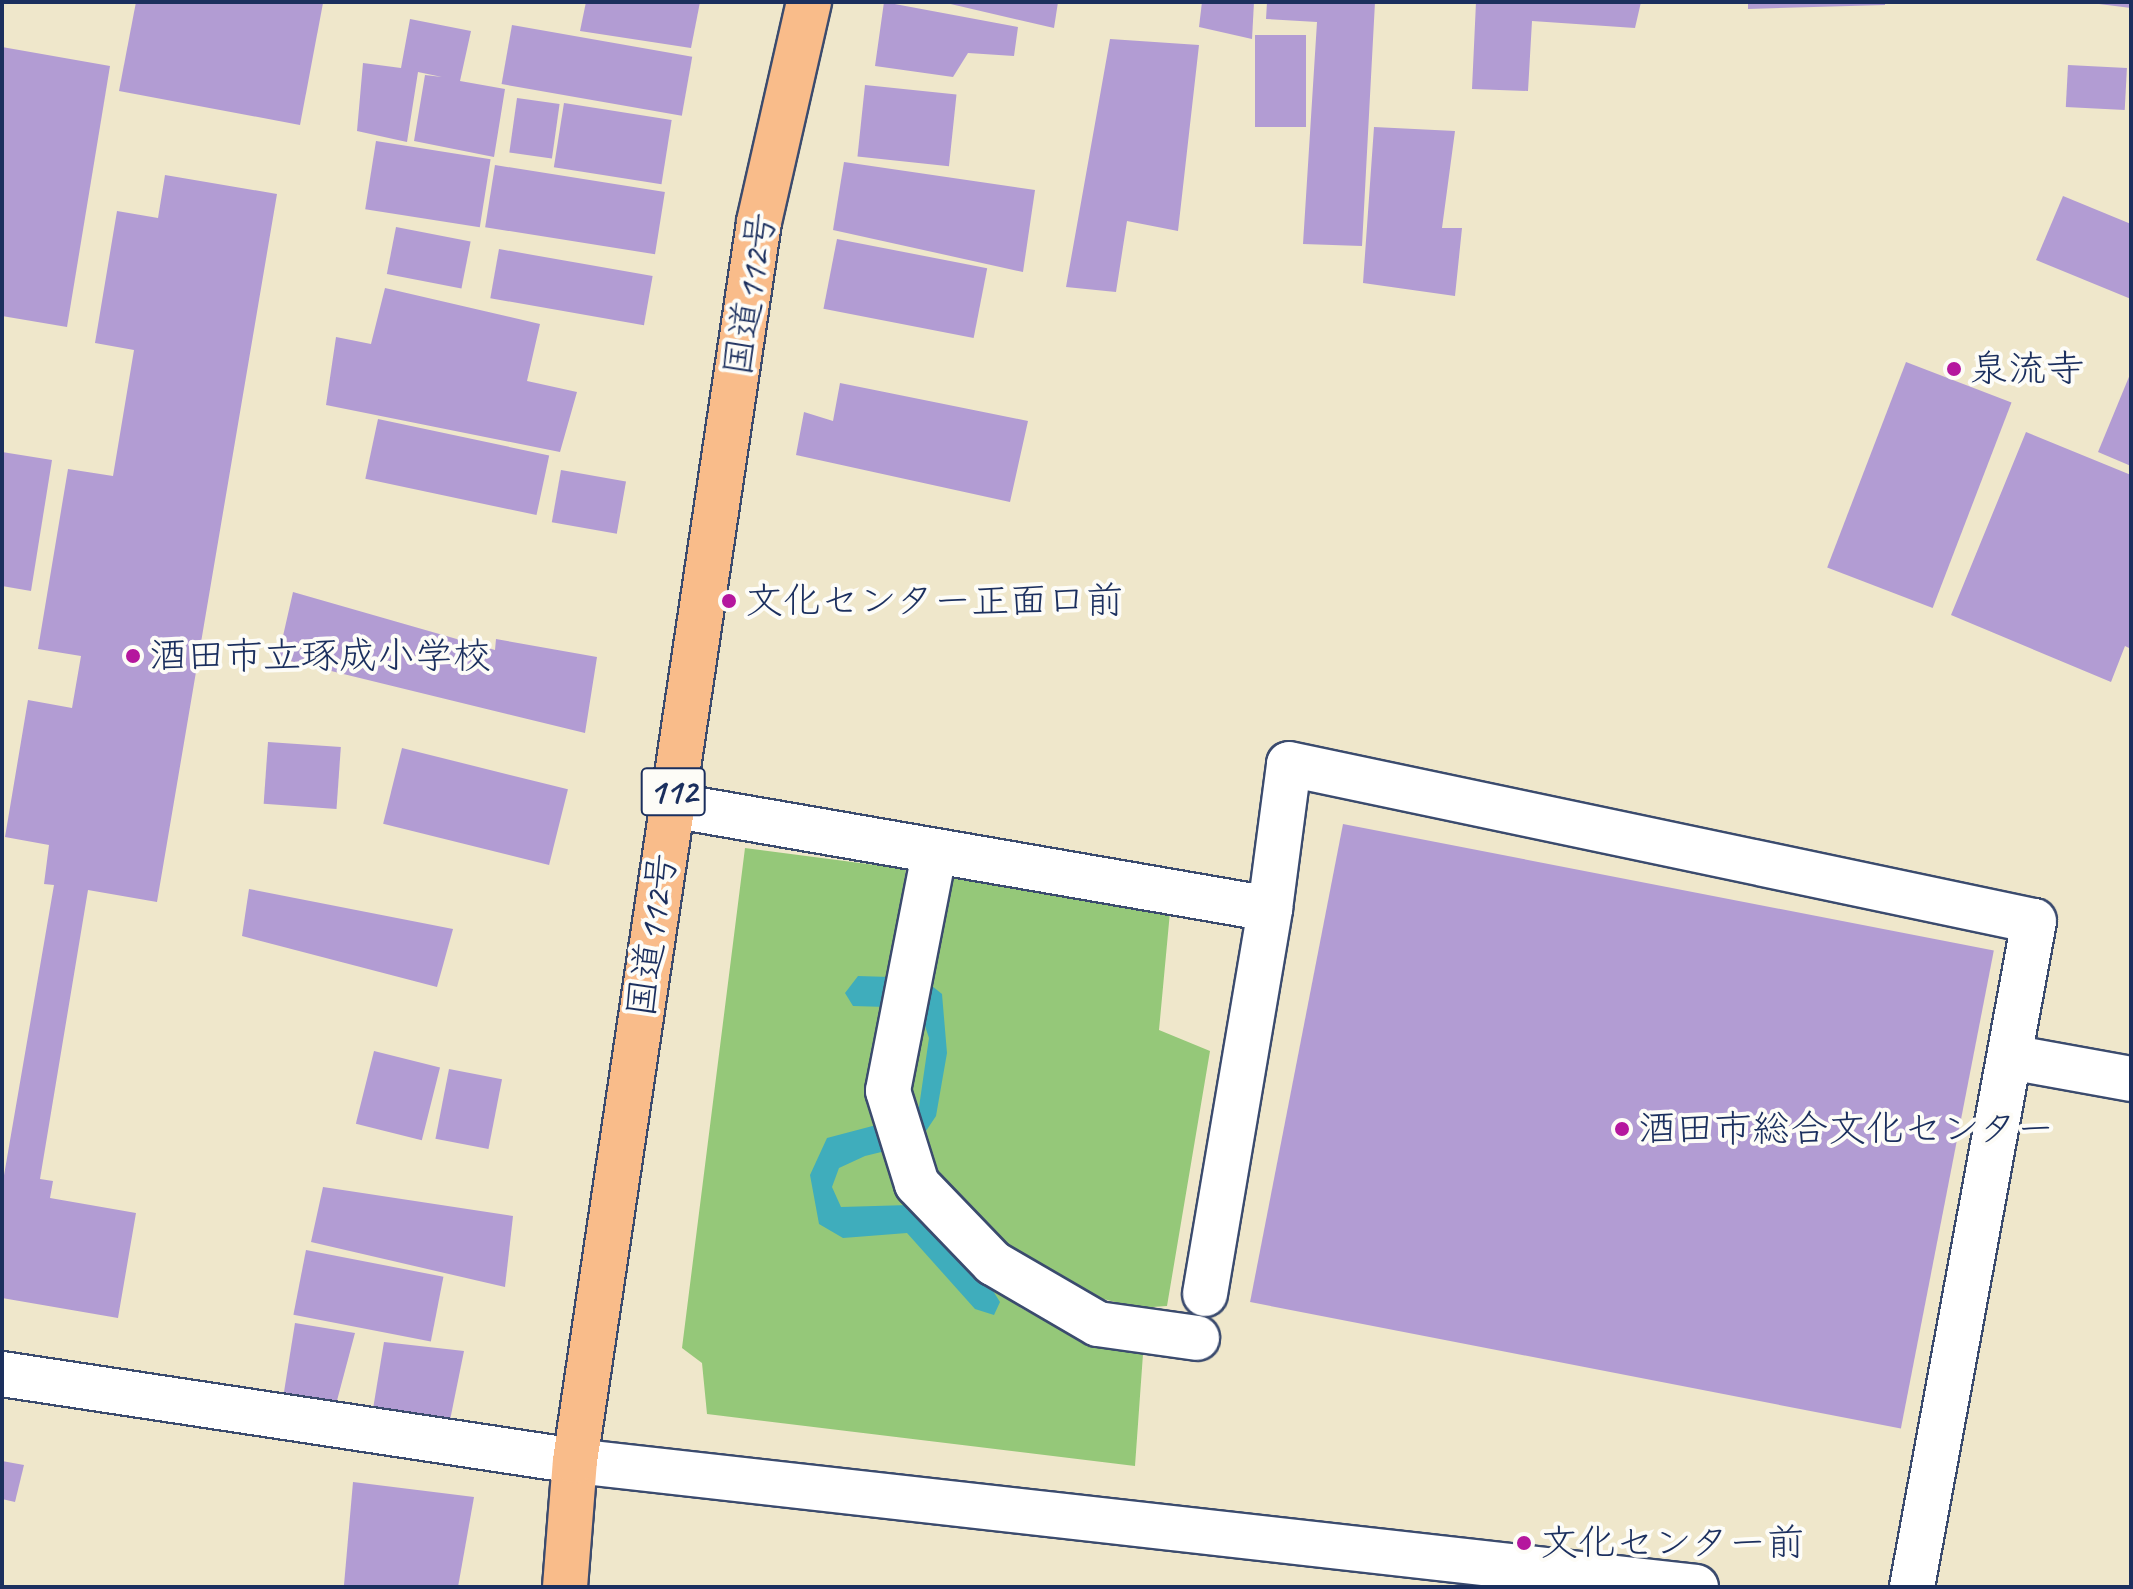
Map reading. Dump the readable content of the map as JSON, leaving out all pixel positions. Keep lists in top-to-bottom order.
{
  "streets": {
    "highway": ["国道112号", "112"]
  },
  "places": [
    "泉流寺",
    "文化センター正面口前",
    "酒田市立琢成小学校",
    "酒田市総合文化センター",
    "文化センター前"
  ]
}
